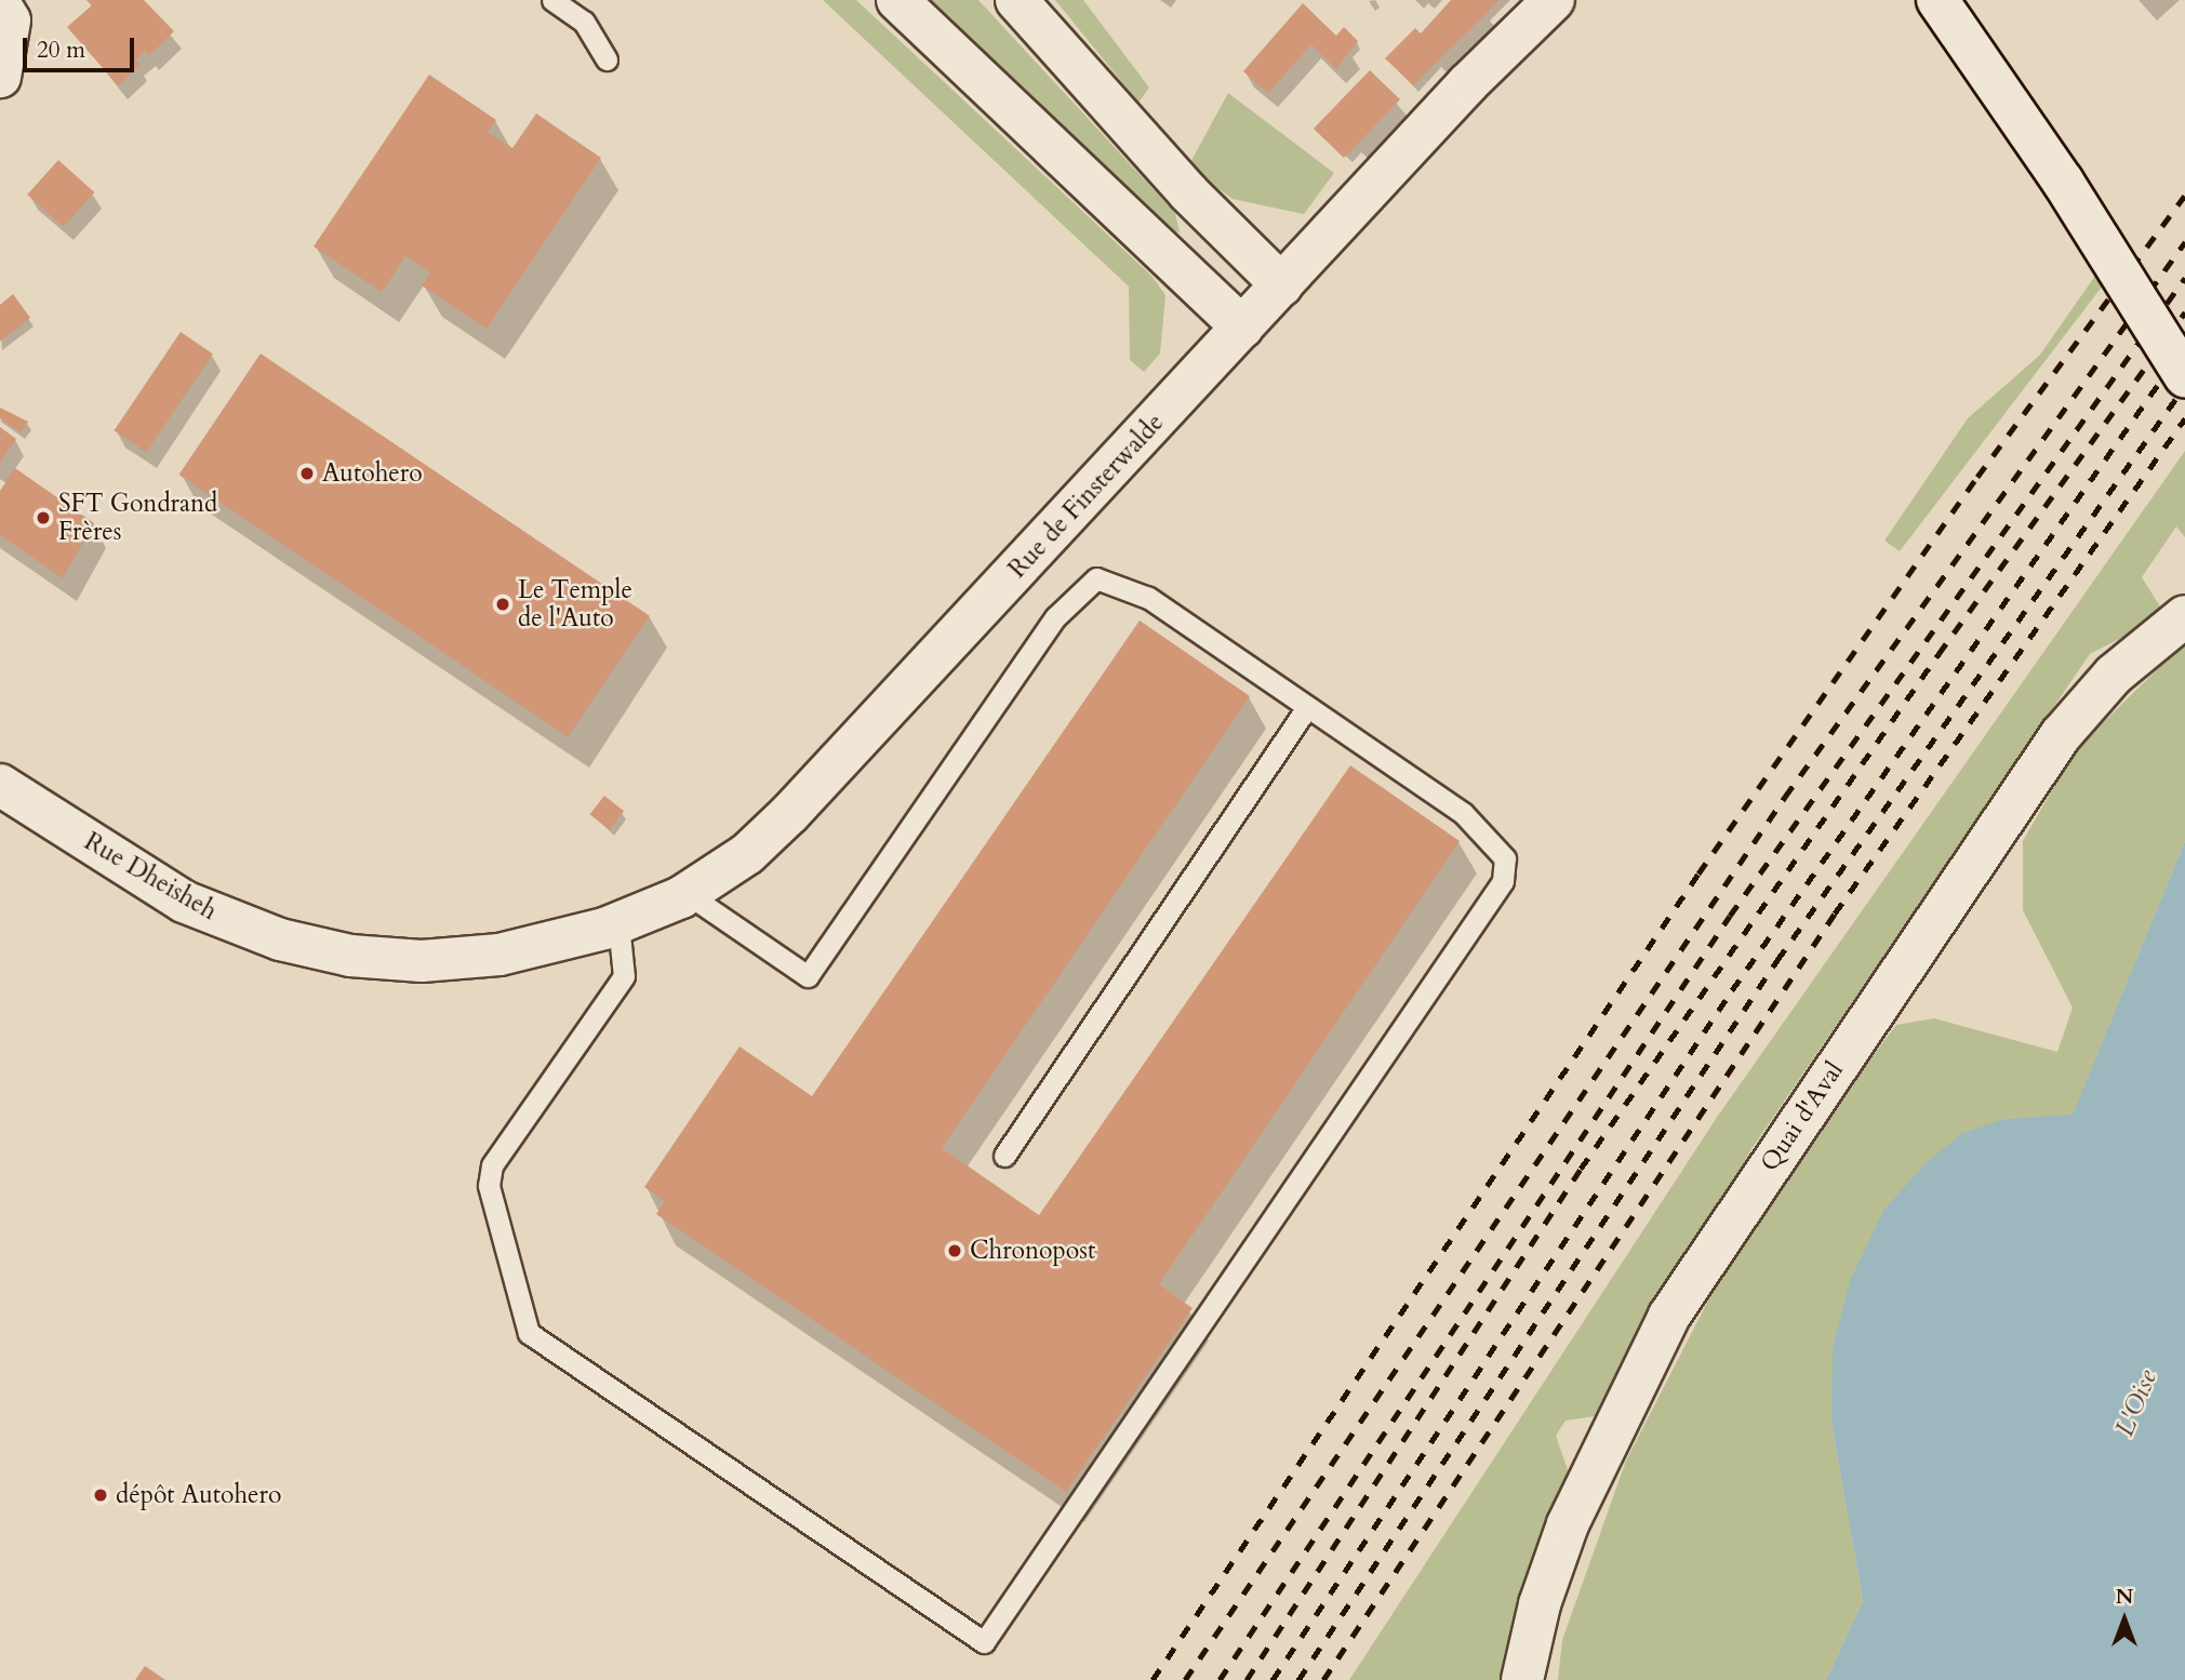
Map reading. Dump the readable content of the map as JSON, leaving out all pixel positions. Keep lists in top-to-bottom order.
{
  "streets": {
    "street": ["Rue de Finsterwalde", "Rue Dheisheh", "Quai d'Aval"]
  },
  "crossings": [
    ["Rue de Finsterwalde", "Rue Dheisheh"]
  ],
  "water": ["L'Oise"],
  "places": [
    "Autohero",
    "SFT Gondrand Frères",
    "Le Temple de l'Auto",
    "Chronopost",
    "dépôt Autohero"
  ],
  "scale_bar": "20 m",
  "north": "top"
}
